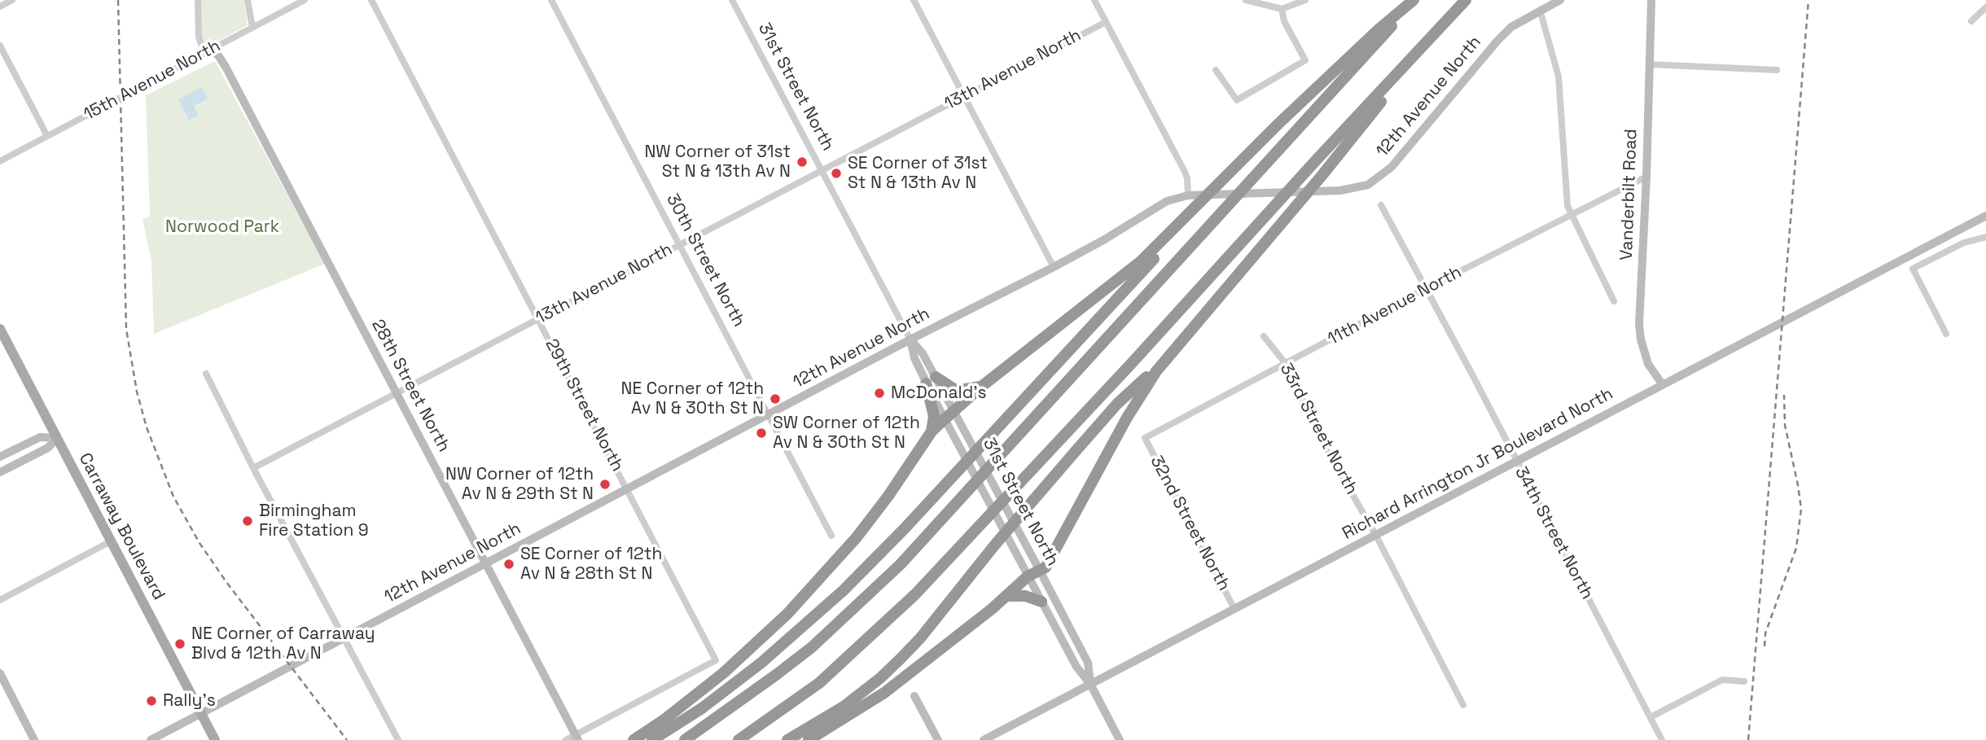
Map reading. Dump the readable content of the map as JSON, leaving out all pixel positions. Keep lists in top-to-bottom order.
{
  "streets": {
    "main road": ["Carraway Boulevard"],
    "street": [
      "13th Avenue North",
      "15th Avenue North",
      "31st Street North",
      "12th Avenue North",
      "Vanderbilt Road",
      "30th Street North",
      "11th Avenue North",
      "28th Street North",
      "29th Street North",
      "33rd Street North",
      "Richard Arrington Jr Boulevard North",
      "32nd Street North",
      "34th Street North"
    ]
  },
  "crossings": [
    ["13th Avenue North", "31st Street North"],
    ["13th Avenue North", "30th Street North"],
    ["13th Avenue North", "28th Street North"],
    ["13th Avenue North", "29th Street North"],
    ["15th Avenue North", "28th Street North"],
    ["31st Street North", "12th Avenue North"],
    ["31st Street North", "Richard Arrington Jr Boulevard North"],
    ["12th Avenue North", "30th Street North"],
    ["12th Avenue North", "28th Street North"],
    ["12th Avenue North", "29th Street North"],
    ["12th Avenue North", "Carraway Boulevard"],
    ["Vanderbilt Road", "11th Avenue North"],
    ["Vanderbilt Road", "Richard Arrington Jr Boulevard North"],
    ["11th Avenue North", "33rd Street North"],
    ["11th Avenue North", "32nd Street North"],
    ["11th Avenue North", "34th Street North"],
    ["28th Street North", "29th Street North"],
    ["33rd Street North", "Richard Arrington Jr Boulevard North"],
    ["Richard Arrington Jr Boulevard North", "32nd Street North"],
    ["Richard Arrington Jr Boulevard North", "34th Street North"]
  ],
  "parks": ["Norwood Park"],
  "places": [
    "NW Corner of 31st St N & 13th Av N",
    "SE Corner of 31st St N & 13th Av N",
    "McDonald's",
    "NE Corner of 12th Av N & 30th St N",
    "SW Corner of 12th Av N & 30th St N",
    "NW Corner of 12th Av N & 29th St N",
    "Birmingham Fire Station 9",
    "SE Corner of 12th Av N & 28th St N",
    "NE Corner of Carraway Blvd & 12th Av N",
    "Rally's"
  ]
}
